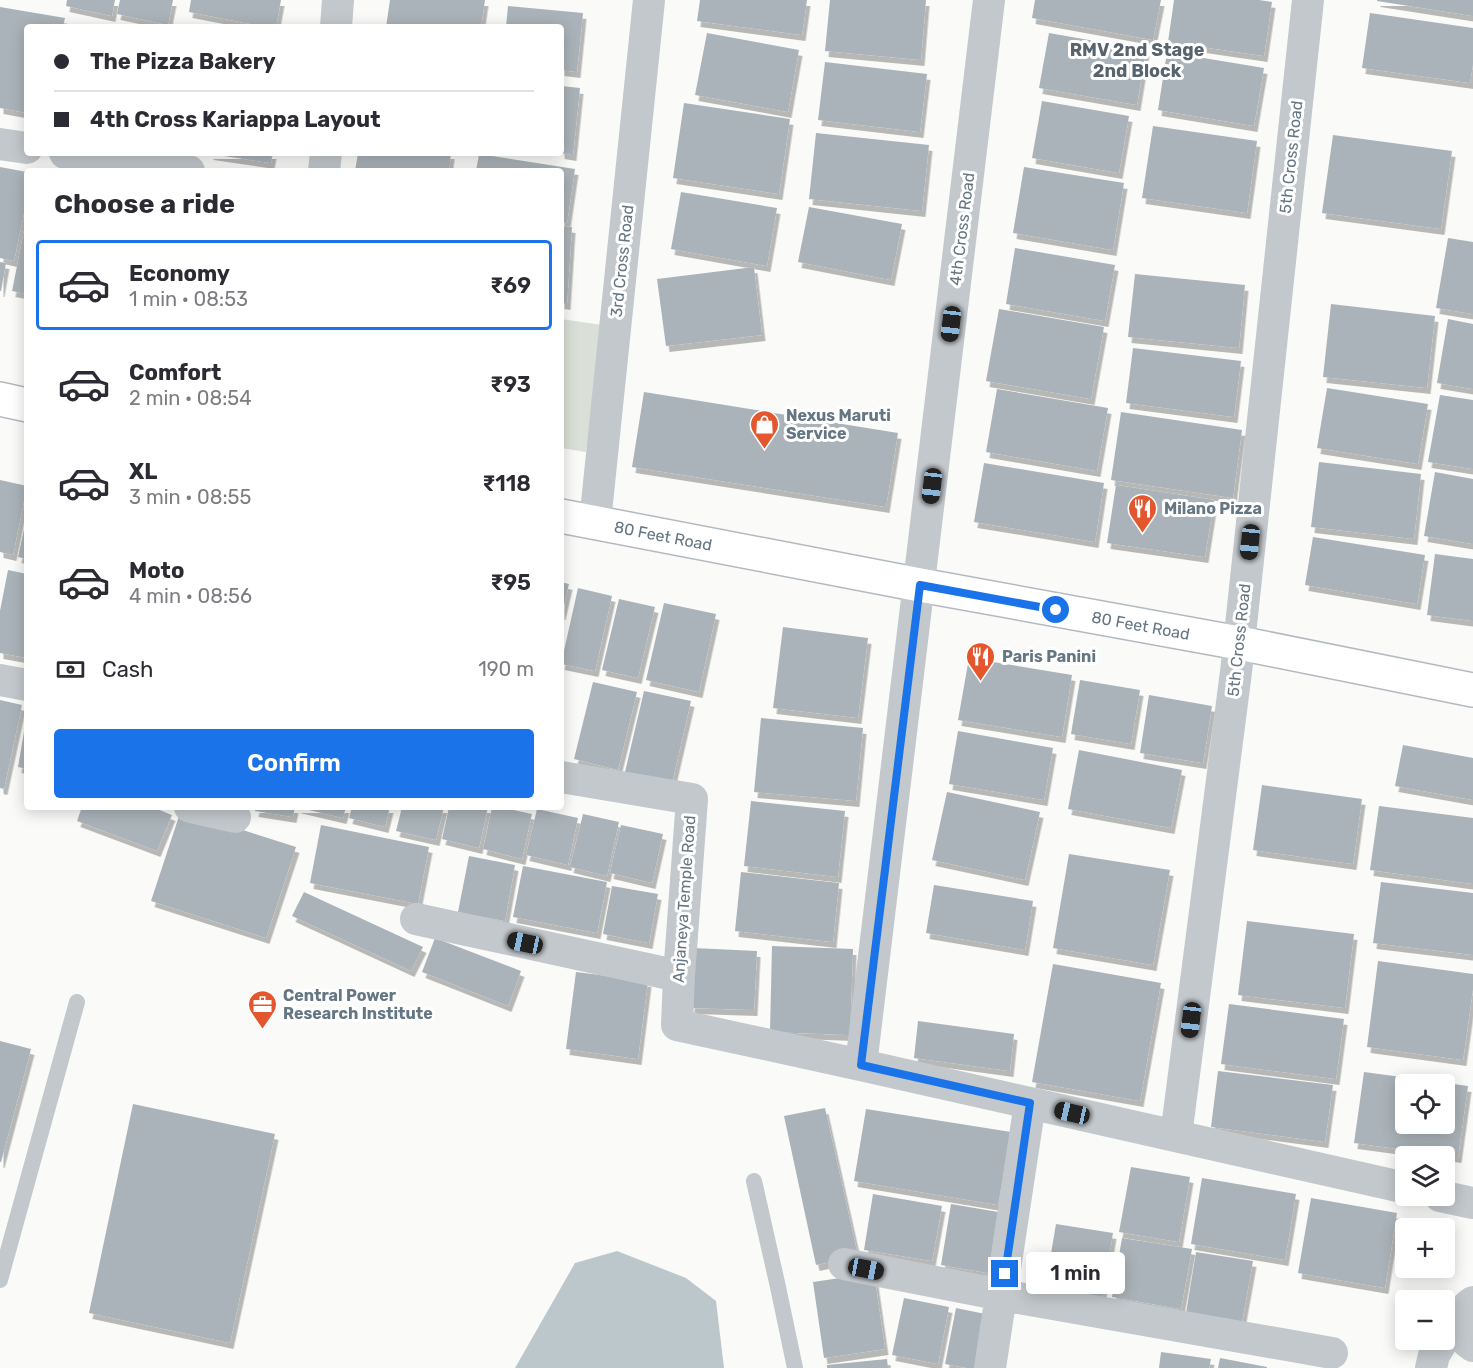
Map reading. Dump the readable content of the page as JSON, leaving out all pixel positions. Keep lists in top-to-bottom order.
{
  "streets": {
    "street": [
      "5th Cross Road",
      "4th Cross Road",
      "3rd Cross Road",
      "80 Feet Road",
      "Anjaneya Temple Road"
    ]
  },
  "crossings": [
    ["5th Cross Road", "80 Feet Road"],
    ["4th Cross Road", "80 Feet Road"],
    ["4th Cross Road", "Anjaneya Temple Road"],
    ["3rd Cross Road", "80 Feet Road"]
  ],
  "districts": ["RMV 2nd Stage 2nd Block"],
  "places": {
    "shop": ["Nexus Maruti Service"],
    "restaurant": ["Milano Pizza", "Paris Panini"],
    "office": ["Central Power Research Institute"]
  },
  "page": {
    "banner": ["The Pizza Bakery", "4th Cross Kariappa Layout"],
    "heading": "Choose a ride",
    "list": [
      {
        "name": "Economy",
        "note": "1 min · 08:53",
        "value": "₹69"
      },
      {
        "name": "Comfort",
        "note": "2 min · 08:54",
        "value": "₹93"
      },
      {
        "name": "XL",
        "note": "3 min · 08:55",
        "value": "₹118"
      },
      {
        "name": "Moto",
        "note": "4 min · 08:56",
        "value": "₹95"
      }
    ],
    "pay": ["Cash", "190 m"],
    "buttons": "Confirm",
    "map_buttons": ["+", "−"],
    "bubble": "1 min"
  }
}
